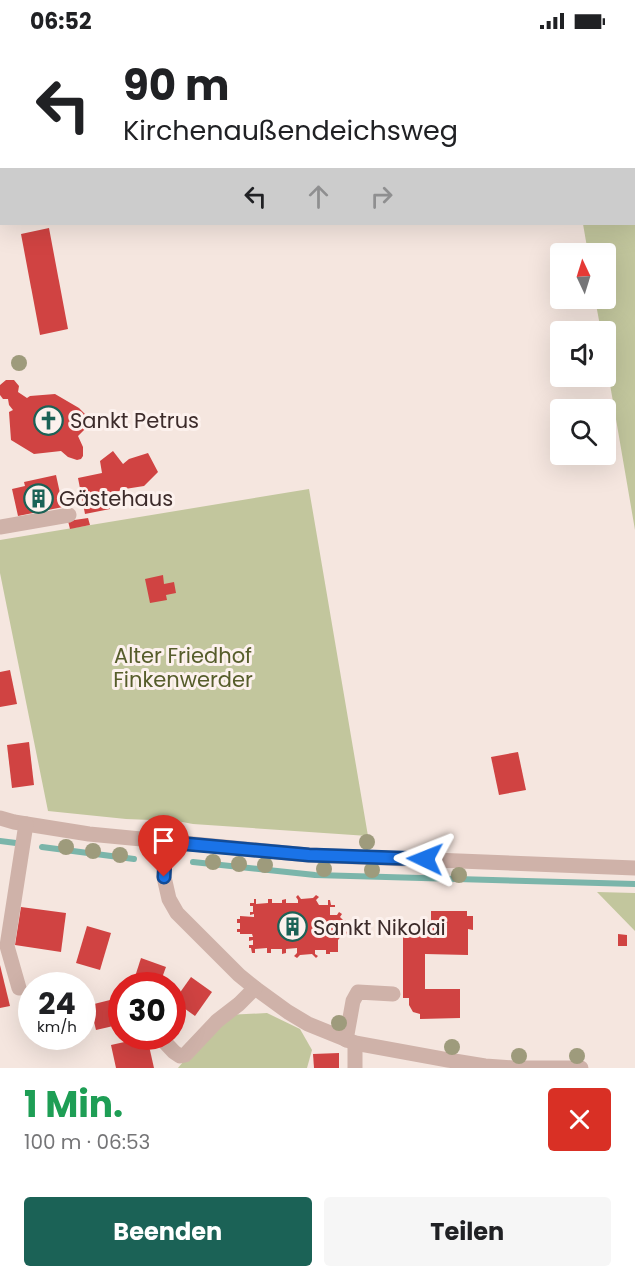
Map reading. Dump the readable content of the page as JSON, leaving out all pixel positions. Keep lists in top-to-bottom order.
{
  "parks": ["Alter Friedhof Finkenwerder"],
  "places": {
    "church": ["Sankt Petrus"],
    "building": ["Gästehaus", "Sankt Nikolai"]
  },
  "north": "top",
  "page": {
    "status": "06:52",
    "turn": ["90 m", "Kirchenaußendeichsweg"],
    "speed": "24 km/h",
    "limit": "30",
    "heading": ["1 Min.", "100 m · 06:53"],
    "buttons": ["Beenden", "Teilen"]
  }
}
